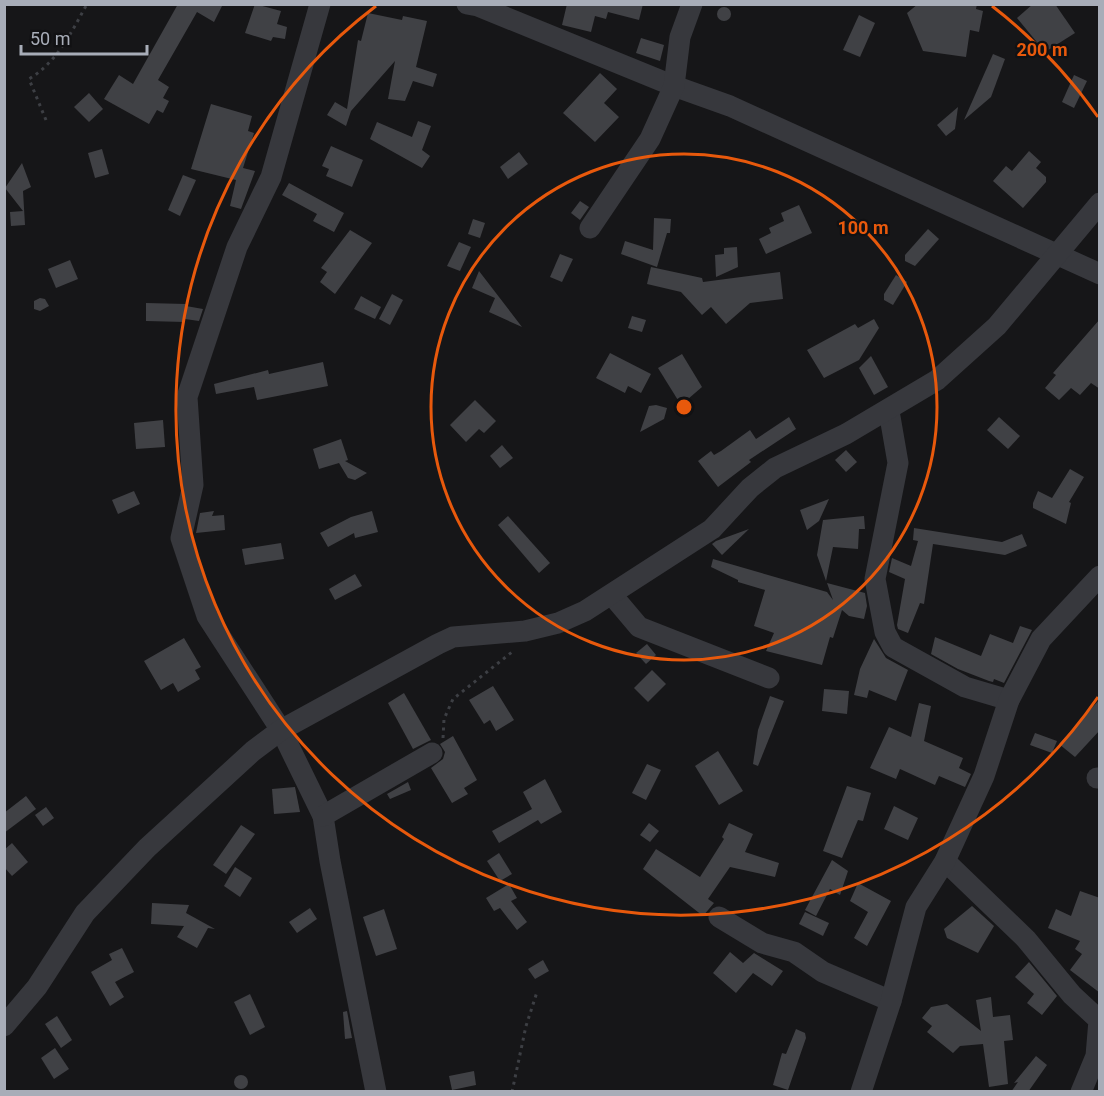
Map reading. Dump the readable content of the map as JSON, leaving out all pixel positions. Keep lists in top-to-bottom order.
{
  "scale_bar": "50 m",
  "rings": ["200 m", "100 m"]
}
